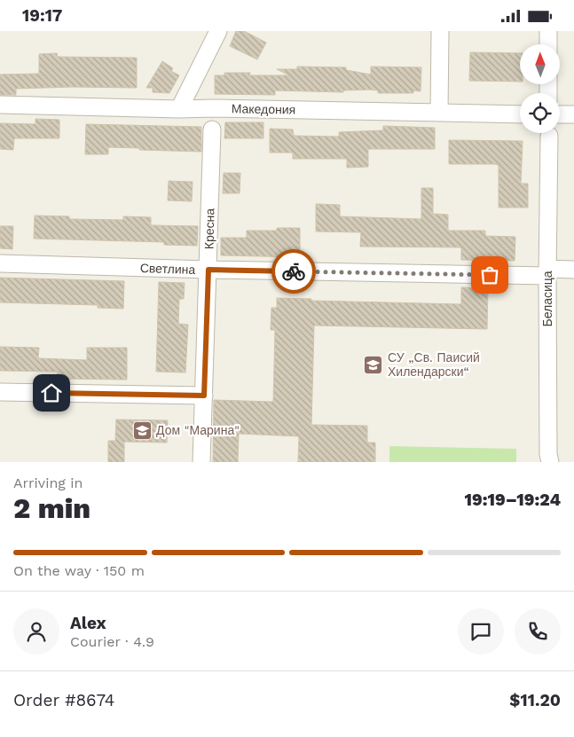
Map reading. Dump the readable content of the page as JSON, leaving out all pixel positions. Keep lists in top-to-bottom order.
{
  "streets": {
    "street": [
      "Македония",
      "Кресна",
      "Светлина",
      "Беласица"
    ]
  },
  "crossings": [
    ["Кресна", "Светлина"],
    ["Светлина", "Беласица"]
  ],
  "places": {
    "school or university": ["СУ „Св. Паисий Хилендарски“", "Дом \"Марина\""]
  },
  "north": "top",
  "page": {
    "status": "19:17",
    "heading": ["2 min", "Arriving in", "19:19–19:24"],
    "panel": [
      "Alex",
      "Courier · 4.9",
      "Order #8674",
      "$11.20"
    ],
    "bar": "On the way · 150 m"
  }
}
